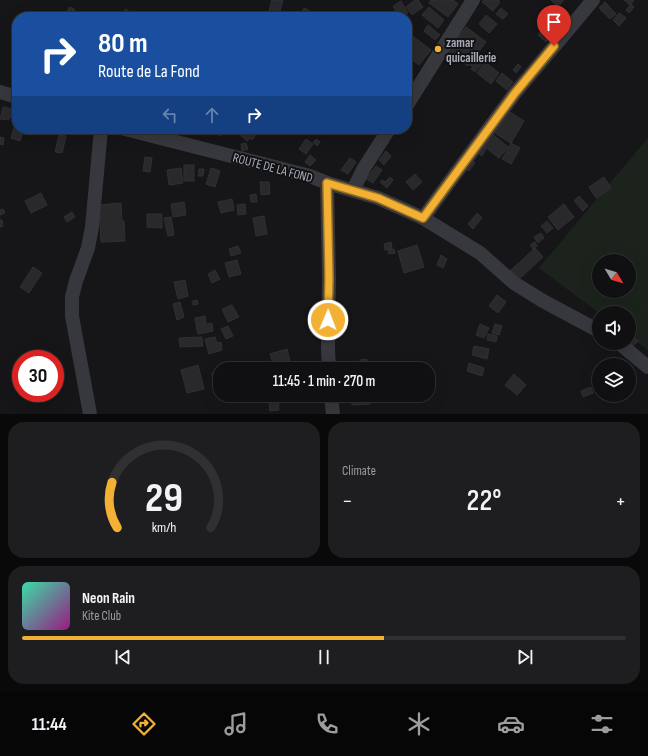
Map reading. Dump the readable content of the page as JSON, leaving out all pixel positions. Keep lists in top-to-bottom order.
{
  "streets": {
    "street": ["ROUTE DE LA FOND"]
  },
  "places": ["zamar quicaillerie"],
  "north": "bottom right",
  "page": {
    "turn": ["80 m", "Route de La Fond"],
    "limit": "30",
    "trip": "11:45 · 1 min · 270 m",
    "tile": "Climate",
    "heat": ["−", "22°", "+"],
    "song": ["Neon Rain", "Kite Club"],
    "tabs": "11:44",
    "gauge": ["29", "km/h"]
  }
}
